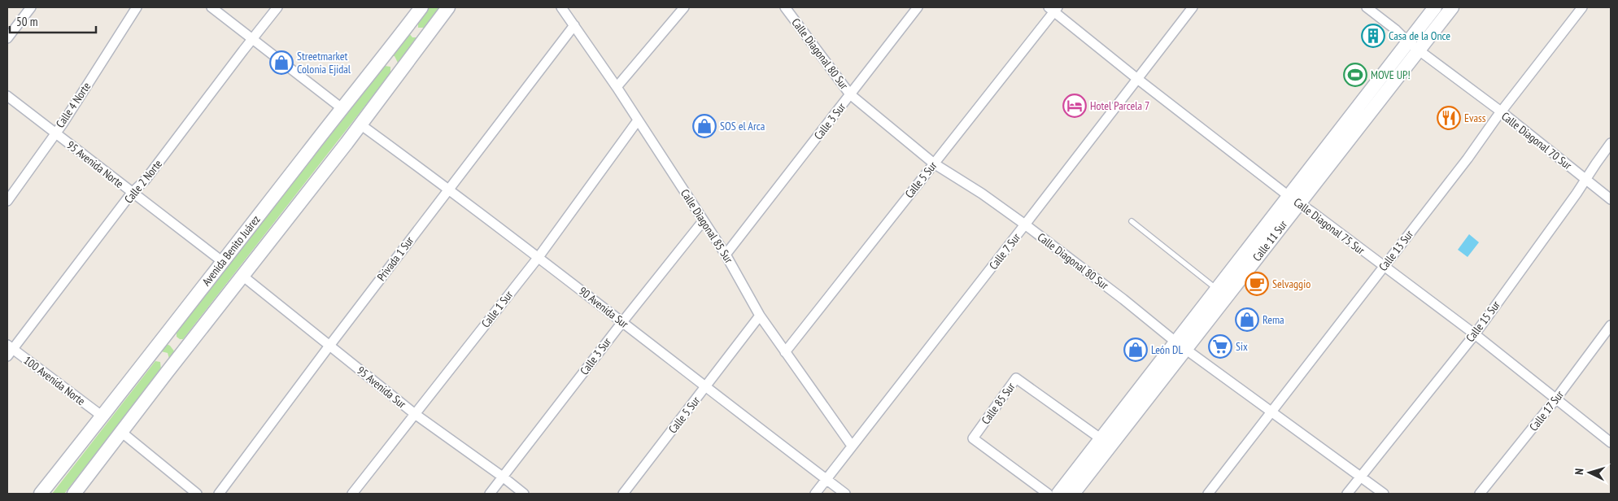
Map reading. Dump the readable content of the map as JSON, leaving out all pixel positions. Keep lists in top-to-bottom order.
{
  "streets": {
    "main road": ["Calle 11 Sur", "Avenida Benito Juárez"],
    "street": [
      "Calle Diagonal 80 Sur",
      "Calle 4 Norte",
      "Calle 3 Sur",
      "Calle Diagonal 70 Sur",
      "95 Avenida Norte",
      "Calle 5 Sur",
      "Calle 2 Norte",
      "Calle Diagonal 85 Sur",
      "Calle Diagonal 75 Sur",
      "Calle 13 Sur",
      "Calle 7 Sur",
      "Privada 1 Sur",
      "90 Avenida Sur",
      "Calle 1 Sur",
      "Calle 15 Sur",
      "100 Avenida Norte",
      "95 Avenida Sur",
      "Calle 85 Sur",
      "Calle 17 Sur"
    ]
  },
  "crossings": [
    ["Calle Diagonal 80 Sur", "Calle 3 Sur"],
    ["Calle Diagonal 80 Sur", "Calle 5 Sur"],
    ["Calle Diagonal 80 Sur", "Calle 11 Sur"],
    ["Calle Diagonal 80 Sur", "Calle 13 Sur"],
    ["Calle Diagonal 80 Sur", "Calle 7 Sur"],
    ["Calle Diagonal 80 Sur", "Calle 15 Sur"],
    ["Calle 4 Norte", "95 Avenida Norte"],
    ["Calle 3 Sur", "Calle Diagonal 85 Sur"],
    ["Calle 3 Sur", "90 Avenida Sur"],
    ["Calle 3 Sur", "95 Avenida Sur"],
    ["Calle Diagonal 70 Sur", "Calle 11 Sur"],
    ["Calle Diagonal 70 Sur", "Calle 13 Sur"],
    ["Calle Diagonal 70 Sur", "Calle 15 Sur"],
    ["95 Avenida Norte", "Calle 2 Norte"],
    ["95 Avenida Norte", "Avenida Benito Juárez"],
    ["Calle 5 Sur", "Calle Diagonal 85 Sur"],
    ["Calle 5 Sur", "Calle Diagonal 75 Sur"],
    ["Calle 5 Sur", "90 Avenida Sur"],
    ["Calle 2 Norte", "100 Avenida Norte"],
    ["Calle Diagonal 85 Sur", "Calle 7 Sur"],
    ["Calle Diagonal 85 Sur", "Privada 1 Sur"],
    ["Calle Diagonal 85 Sur", "Calle 1 Sur"],
    ["Calle Diagonal 75 Sur", "Calle 11 Sur"],
    ["Calle Diagonal 75 Sur", "Calle 13 Sur"],
    ["Calle Diagonal 75 Sur", "Calle 7 Sur"],
    ["Calle Diagonal 75 Sur", "Calle 15 Sur"],
    ["Calle Diagonal 75 Sur", "Calle 17 Sur"],
    ["Calle 11 Sur", "Calle 85 Sur"],
    ["Avenida Benito Juárez", "100 Avenida Norte"],
    ["Calle 7 Sur", "90 Avenida Sur"],
    ["Privada 1 Sur", "90 Avenida Sur"],
    ["Privada 1 Sur", "95 Avenida Sur"],
    ["90 Avenida Sur", "Calle 1 Sur"],
    ["Calle 1 Sur", "95 Avenida Sur"]
  ],
  "places": {
    "building": ["Casa de la Once"],
    "shop": [
      "Streetmarket Colonia Ejidal",
      "SOS el Arca",
      "Rema",
      "León DL"
    ],
    "sports": ["MOVE UP!"],
    "hotel": ["Hotel Parcela 7"],
    "restaurant": ["Evass"],
    "cafe": ["Selvaggio"],
    "supermarket": ["Six"]
  },
  "scale_bar": "50 m",
  "north": "left"
}
